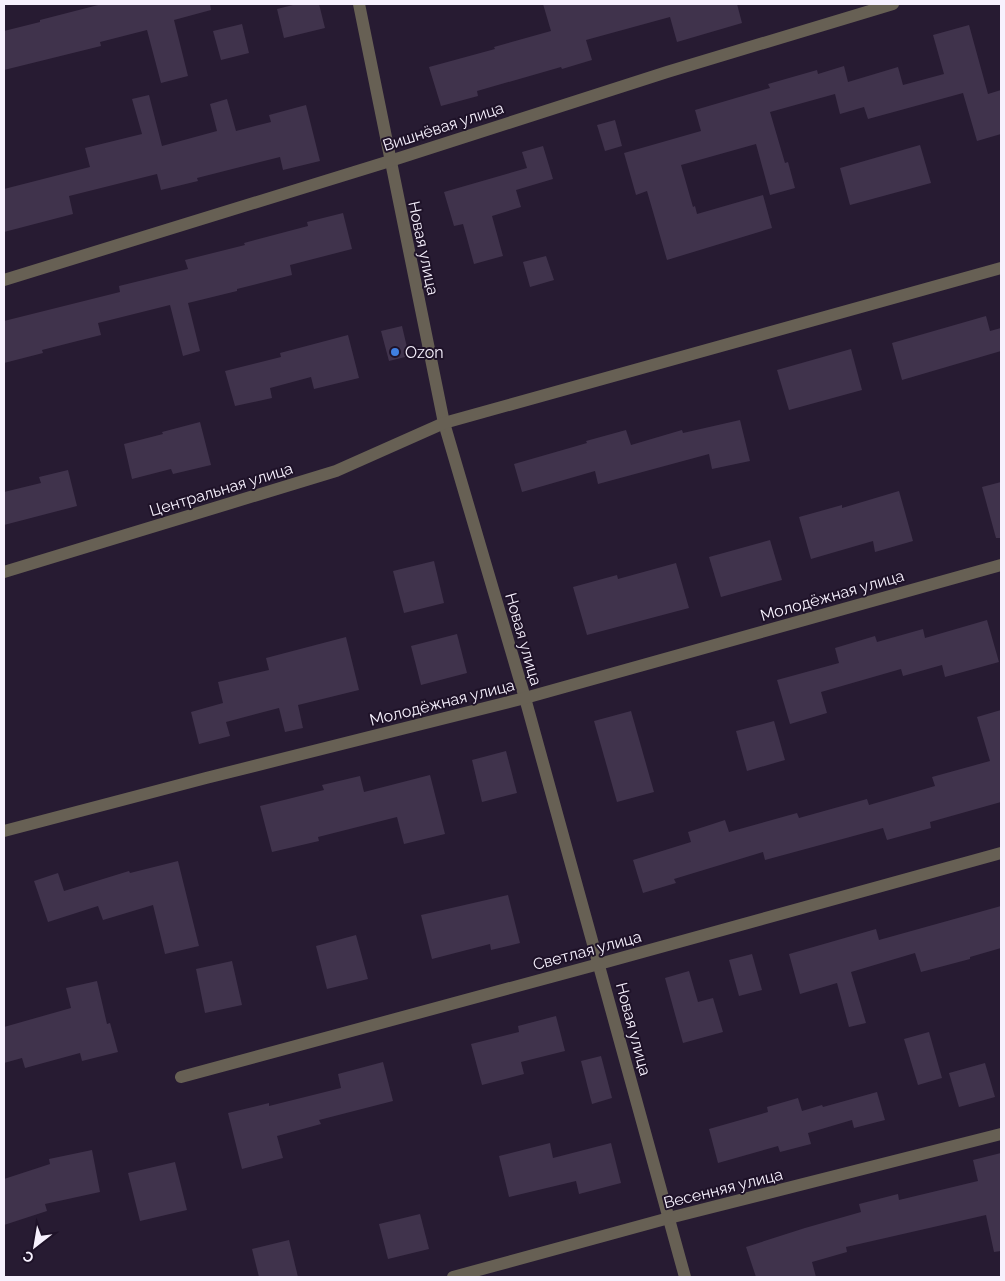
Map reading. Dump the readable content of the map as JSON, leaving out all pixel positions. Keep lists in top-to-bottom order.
{
  "streets": {
    "street": [
      "Вишнёвая улица",
      "Новая улица",
      "Центральная улица",
      "Молодёжная улица",
      "Светлая улица",
      "Весенняя улица"
    ]
  },
  "crossings": [
    ["Вишнёвая улица", "Новая улица"],
    ["Новая улица", "Центральная улица"],
    ["Новая улица", "Молодёжная улица"],
    ["Новая улица", "Светлая улица"],
    ["Новая улица", "Весенняя улица"]
  ],
  "places": ["Ozon"],
  "north": "bottom left"
}
